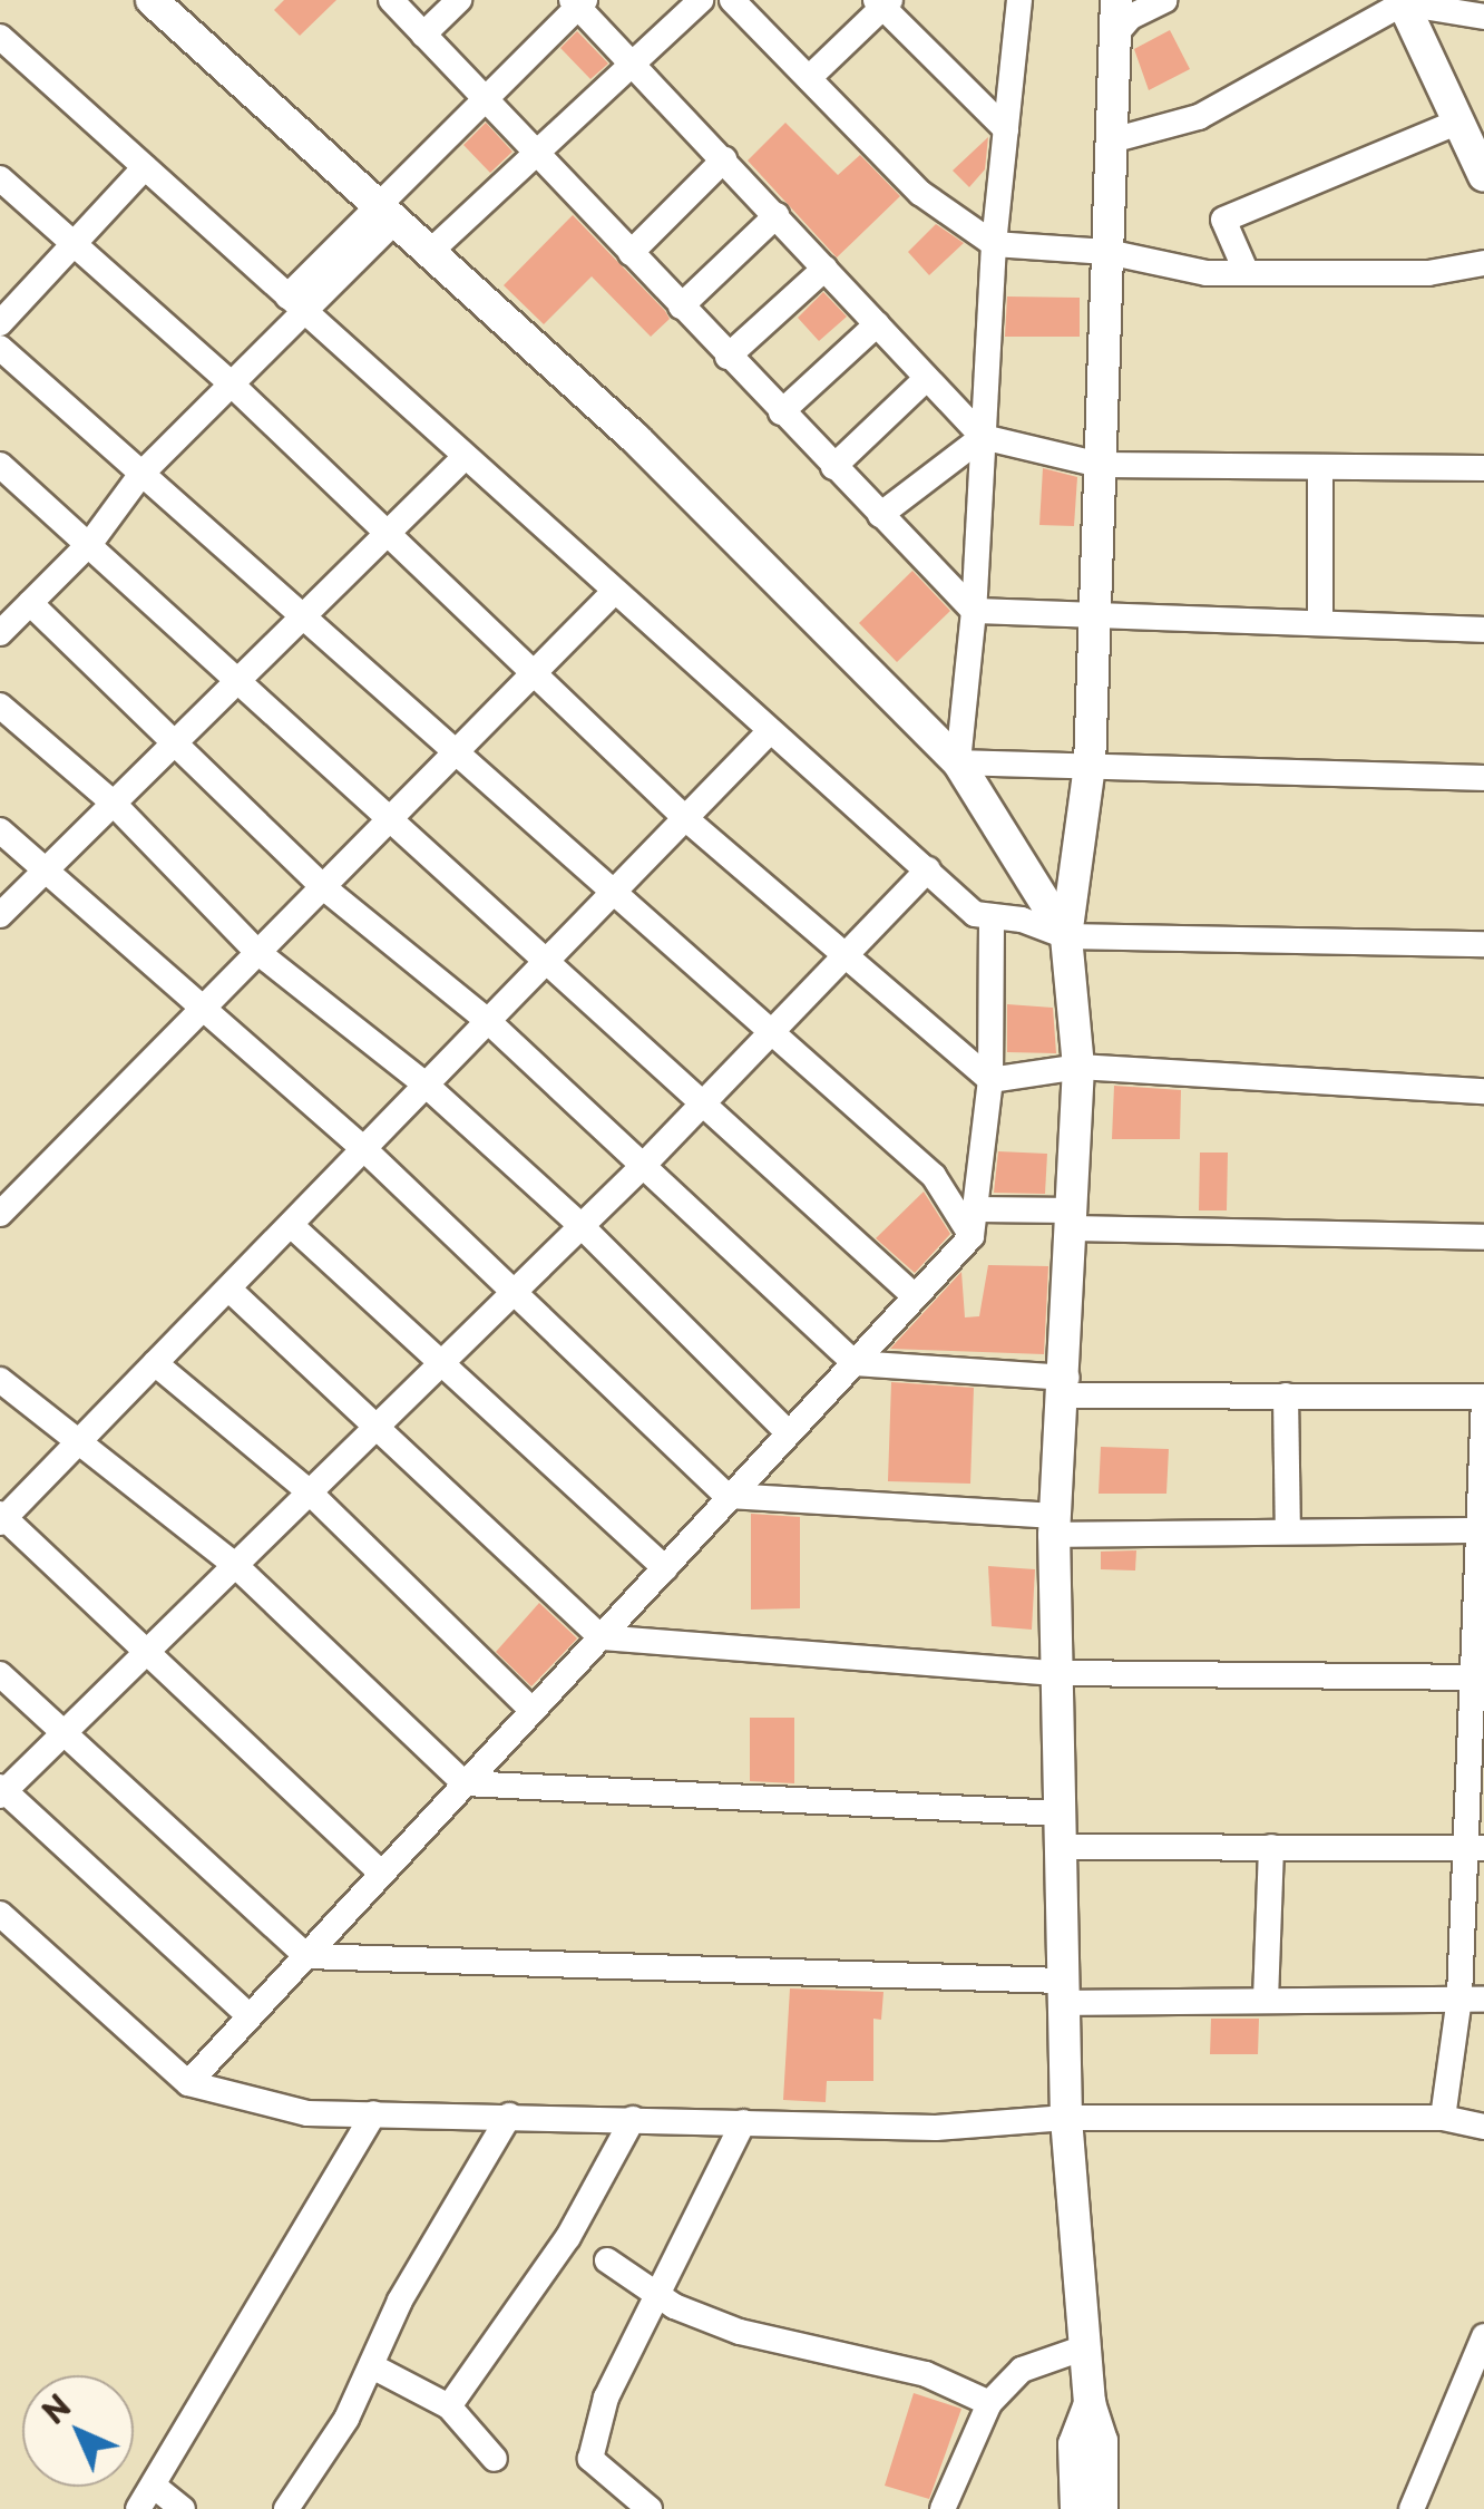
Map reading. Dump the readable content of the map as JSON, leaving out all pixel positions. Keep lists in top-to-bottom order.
{
  "north": "top left"
}
